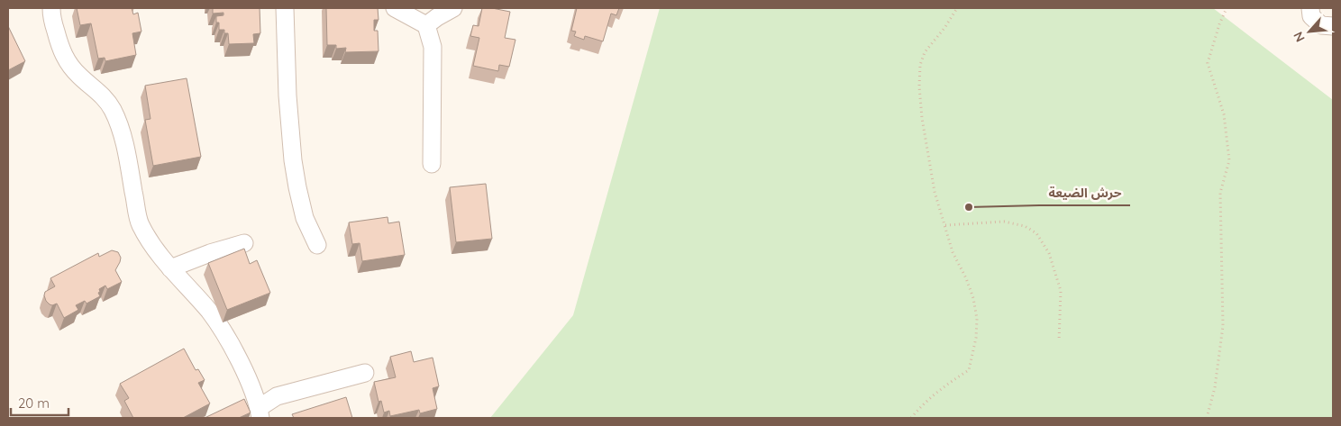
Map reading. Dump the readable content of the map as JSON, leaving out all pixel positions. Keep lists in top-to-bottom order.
{
  "places": ["حرش الضيعة"],
  "scale_bar": "20 m",
  "north": "bottom left"
}
